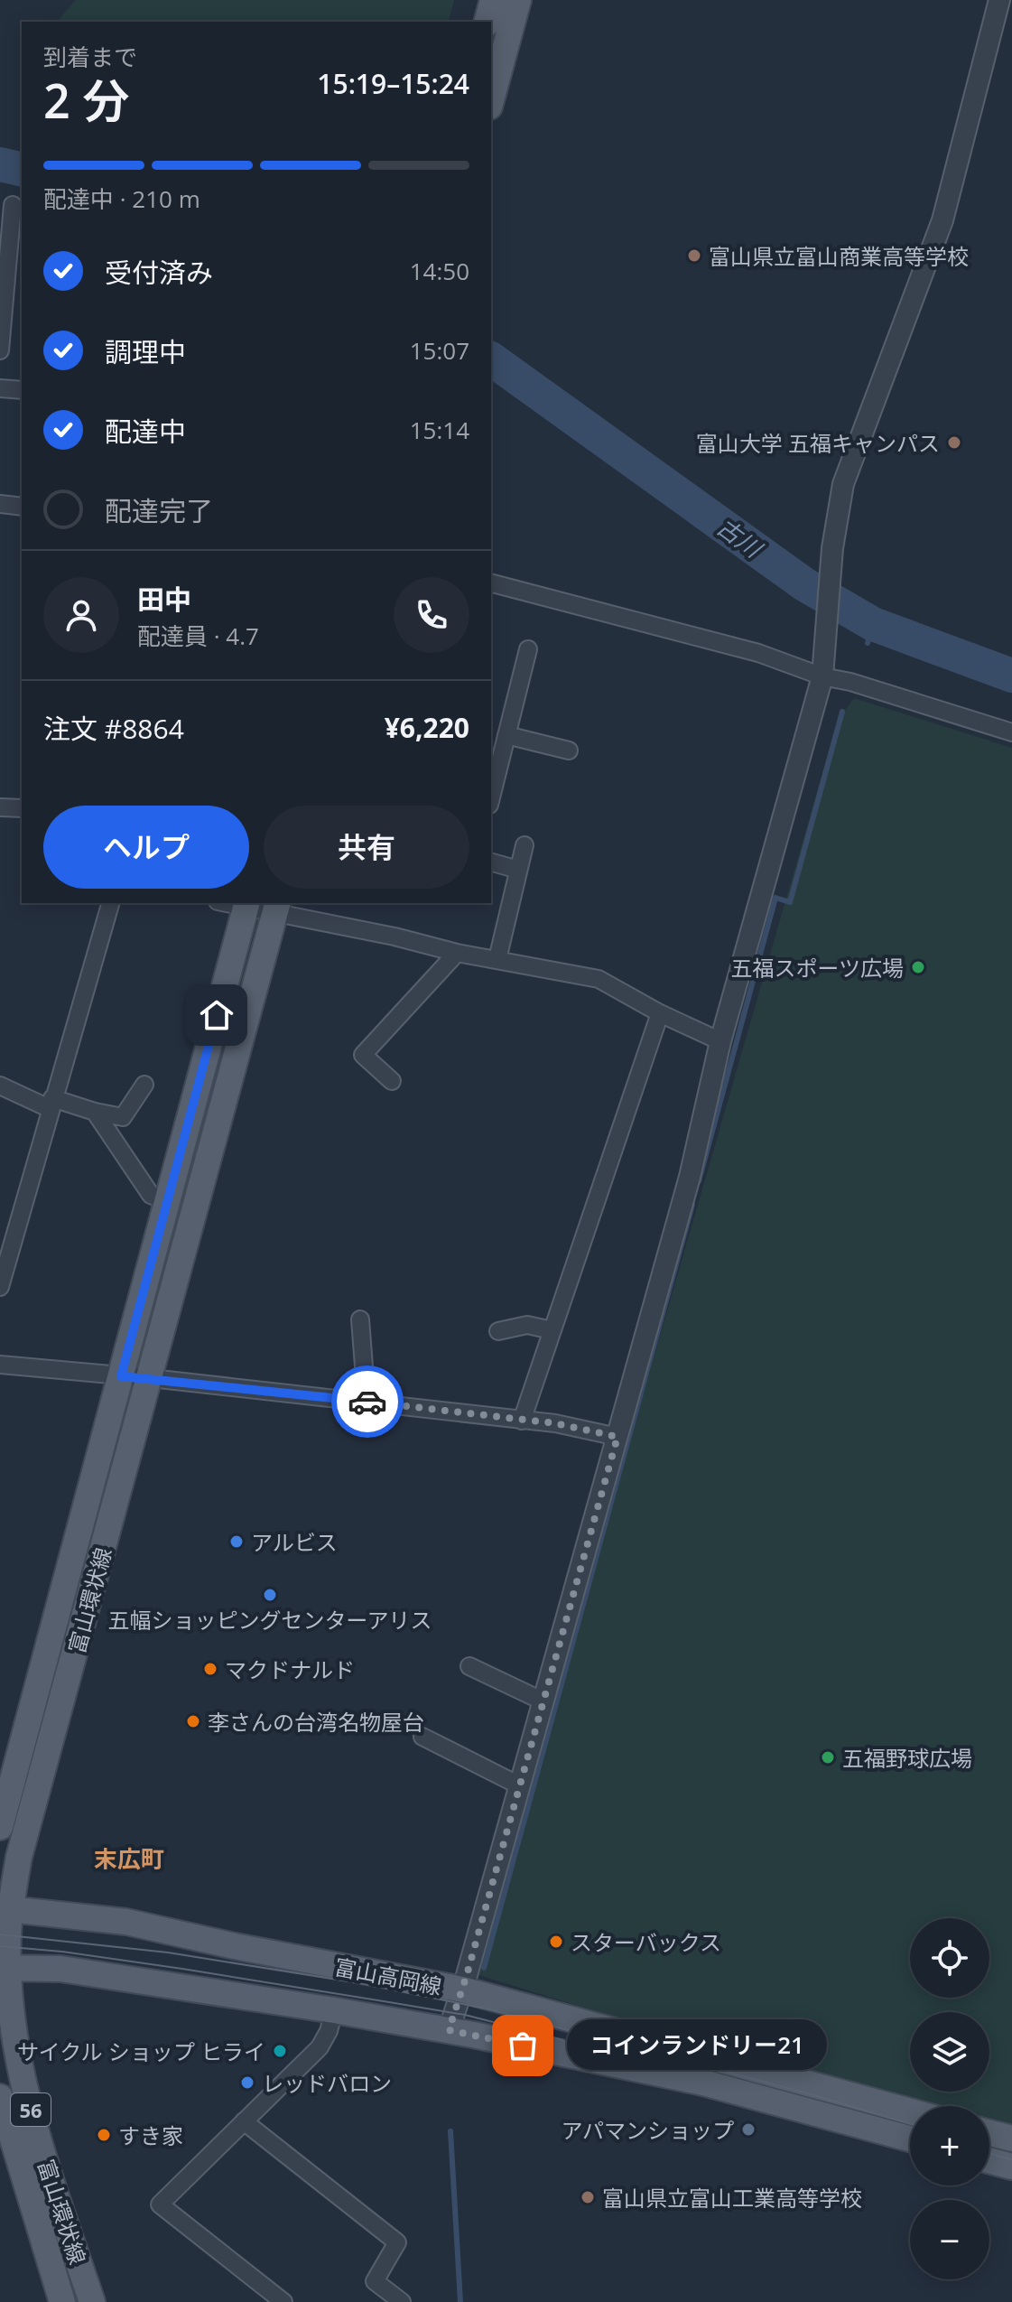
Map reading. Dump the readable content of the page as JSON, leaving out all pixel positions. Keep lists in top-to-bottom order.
{
  "streets": {
    "main road": ["富山環状線", "富山高岡線", "56"]
  },
  "crossings": [
    ["富山環状線", "富山高岡線"]
  ],
  "districts": ["末広町"],
  "water": ["古川"],
  "places": [
    "富山県立富山商業高等学校",
    "富山大学 五福キャンパス",
    "五福スポーツ広場",
    "アルビス",
    "五幅ショッピングセンターアリス",
    "マクドナルド",
    "李さんの台湾名物屋台",
    "五福野球広場",
    "スターバックス",
    "コインランドリー21",
    "サイクル ショップ ヒライ",
    "レッドバロン",
    "アパマンショップ",
    "すき家",
    "富山県立富山工業高等学校"
  ],
  "page": {
    "heading": ["2 分", "到着まで", "15:19–15:24"],
    "panel": [
      "田中",
      "配達員 · 4.7",
      "注文 #8864",
      "¥6,220"
    ],
    "bar": "配達中 · 210 m",
    "list": [
      ["受付済み", "14:50"],
      ["調理中", "15:07"],
      ["配達中", "15:14"],
      "配達完了"
    ],
    "buttons": ["ヘルプ", "共有"],
    "map_buttons": ["+", "−"],
    "bubble": "コインランドリー21"
  }
}
